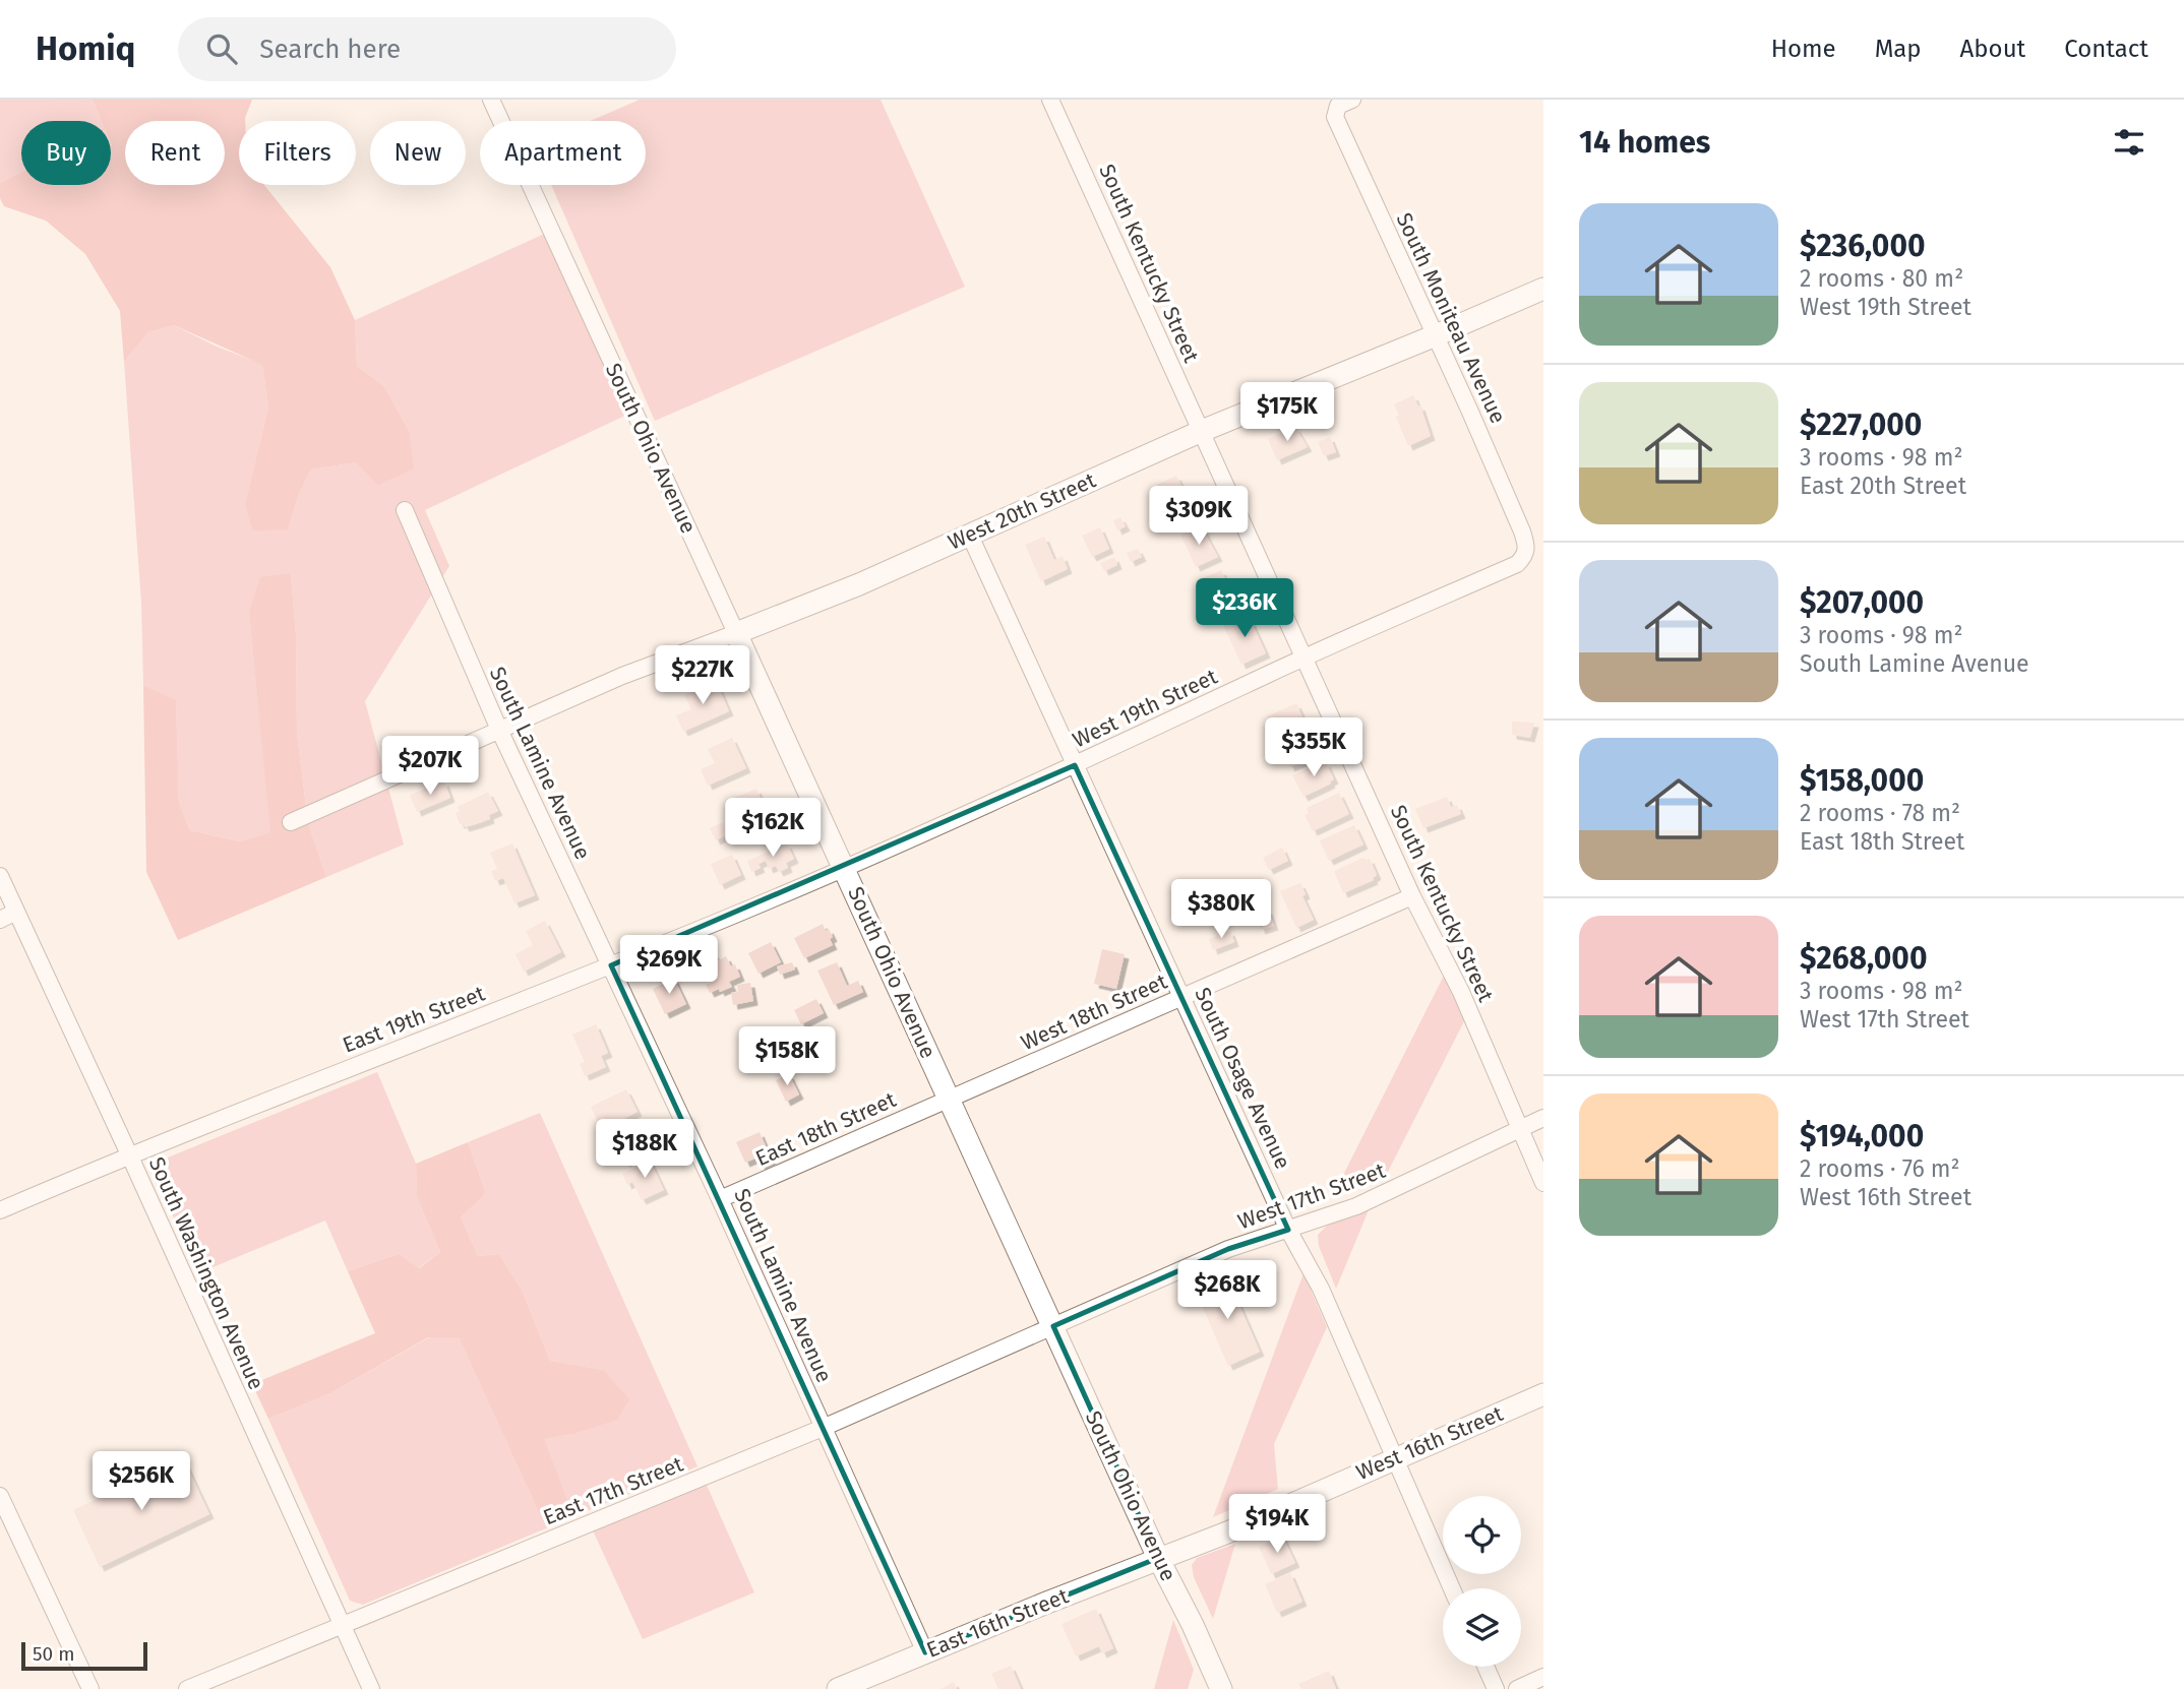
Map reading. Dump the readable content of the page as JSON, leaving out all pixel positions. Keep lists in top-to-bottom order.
{
  "streets": {
    "street": [
      "South Kentucky Street",
      "South Moniteau Avenue",
      "South Ohio Avenue",
      "West 20th Street",
      "West 19th Street",
      "South Lamine Avenue",
      "West 18th Street",
      "East 19th Street",
      "South Osage Avenue",
      "East 18th Street",
      "West 17th Street",
      "South Washington Avenue",
      "West 16th Street",
      "East 17th Street",
      "East 16th Street"
    ]
  },
  "crossings": [
    ["South Kentucky Street", "West 20th Street"],
    ["South Kentucky Street", "West 19th Street"],
    ["South Kentucky Street", "West 18th Street"],
    ["South Kentucky Street", "West 17th Street"],
    ["South Moniteau Avenue", "West 20th Street"],
    ["South Moniteau Avenue", "West 19th Street"],
    ["South Ohio Avenue", "West 20th Street"],
    ["South Ohio Avenue", "West 19th Street"],
    ["South Ohio Avenue", "West 18th Street"],
    ["South Ohio Avenue", "East 19th Street"],
    ["South Ohio Avenue", "East 18th Street"],
    ["South Ohio Avenue", "West 17th Street"],
    ["South Ohio Avenue", "West 16th Street"],
    ["South Ohio Avenue", "East 17th Street"],
    ["South Ohio Avenue", "East 16th Street"],
    ["West 20th Street", "South Osage Avenue"],
    ["West 19th Street", "East 19th Street"],
    ["West 19th Street", "South Osage Avenue"],
    ["South Lamine Avenue", "East 19th Street"],
    ["South Lamine Avenue", "East 18th Street"],
    ["South Lamine Avenue", "East 17th Street"],
    ["South Lamine Avenue", "East 16th Street"],
    ["West 18th Street", "South Osage Avenue"],
    ["West 18th Street", "East 18th Street"],
    ["East 19th Street", "South Washington Avenue"],
    ["South Osage Avenue", "West 17th Street"],
    ["South Osage Avenue", "West 16th Street"],
    ["West 17th Street", "East 17th Street"],
    ["South Washington Avenue", "East 17th Street"],
    ["West 16th Street", "East 16th Street"]
  ],
  "scale_bar": "50 m",
  "page": {
    "header": "Homiq",
    "search": "Search here",
    "nav": [
      "Home",
      "Map",
      "About",
      "Contact"
    ],
    "heading": "14 homes",
    "chip": [
      "Buy",
      "Rent",
      "Filters",
      "New",
      "Apartment"
    ],
    "list": [
      {
        "name": "$236,000",
        "note": "2 rooms · 80 m² · West 19th Street"
      },
      {
        "name": "$227,000",
        "note": "3 rooms · 98 m² · East 20th Street"
      },
      {
        "name": "$207,000",
        "note": "3 rooms · 98 m² · South Lamine Avenue"
      },
      {
        "name": "$158,000",
        "note": "2 rooms · 78 m² · East 18th Street"
      },
      {
        "name": "$268,000",
        "note": "3 rooms · 98 m² · West 17th Street"
      },
      {
        "name": "$194,000",
        "note": "2 rooms · 76 m² · West 16th Street"
      }
    ],
    "price": [
      "$175K",
      "$309K",
      "$236K",
      "$227K",
      "$355K",
      "$207K",
      "$162K",
      "$380K",
      "$269K",
      "$158K",
      "$188K",
      "$268K",
      "$256K",
      "$194K"
    ],
    "scale": "50 m"
  }
}
